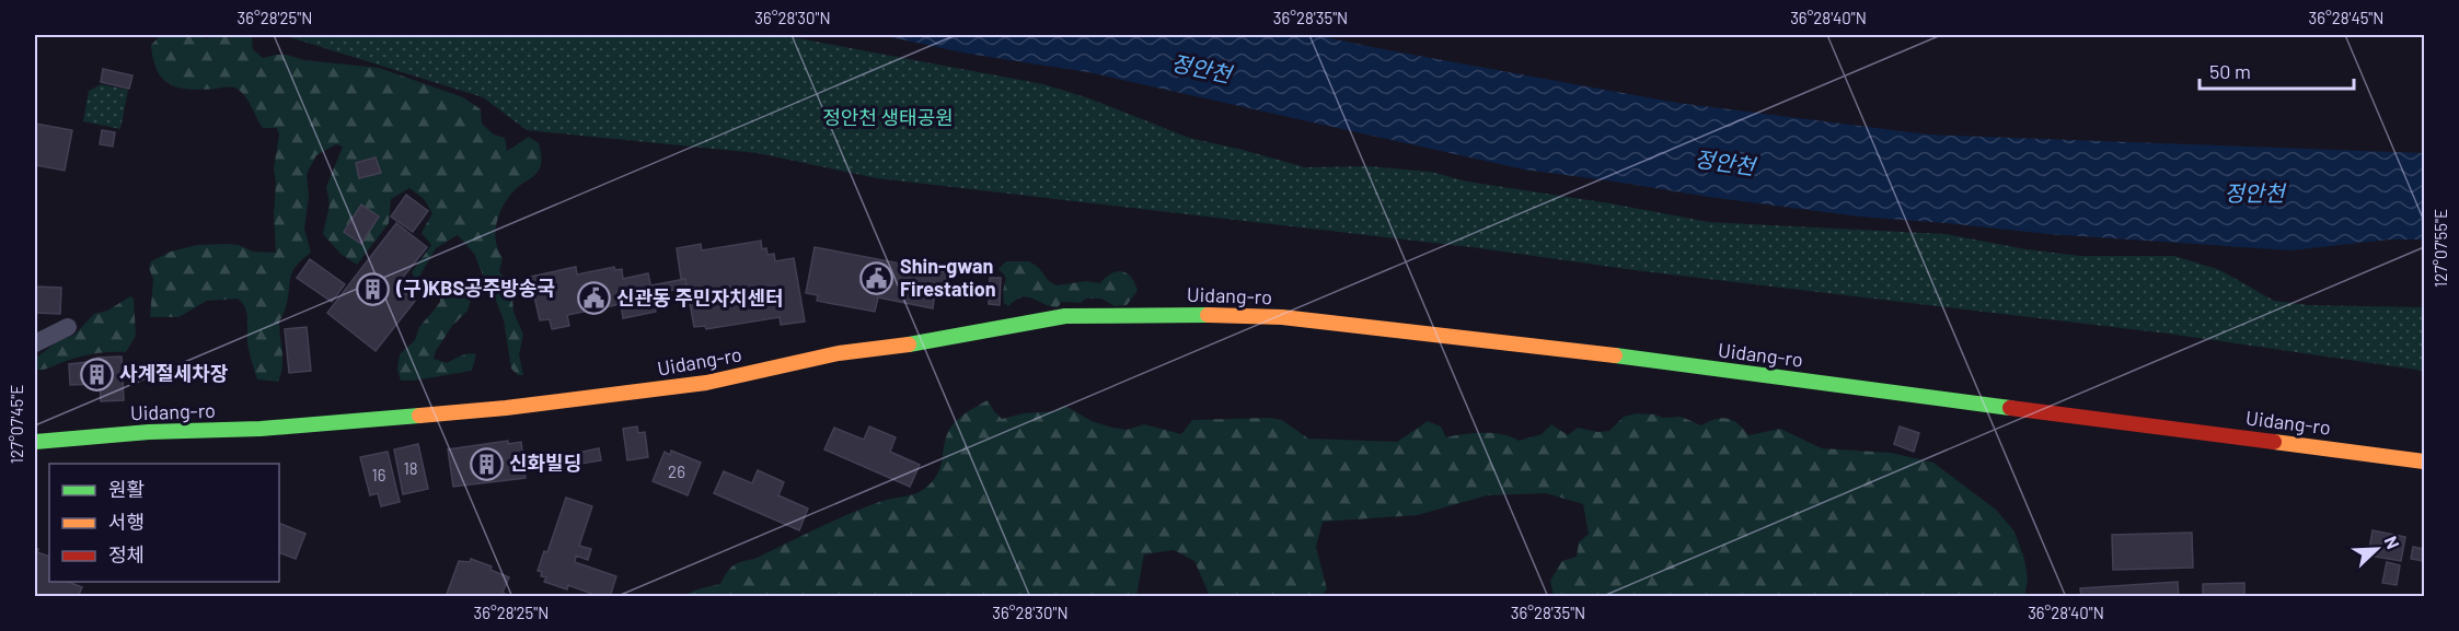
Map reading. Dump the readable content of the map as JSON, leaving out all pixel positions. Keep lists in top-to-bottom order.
{
  "streets": {
    "main road": ["Uidang-ro"]
  },
  "water": ["정안천"],
  "parks": ["정안천 생태공원"],
  "places": {
    "public building": ["Shin-gwan Firestation", "신관동 주민자치센터"],
    "building": ["(구)KBS공주방송국", "사계절세차장", "신화빌딩"]
  },
  "house_numbers": ["18", "26", "16"],
  "legend": ["원활", "서행", "정체"],
  "scale_bar": "50 m",
  "north": "top right",
  "coordinates": [
    "36°28'25\"N",
    "36°28'30\"N",
    "36°28'35\"N",
    "36°28'40\"N",
    "36°28'45\"N",
    "127°07'55\"E",
    "127°07'45\"E"
  ]
}
